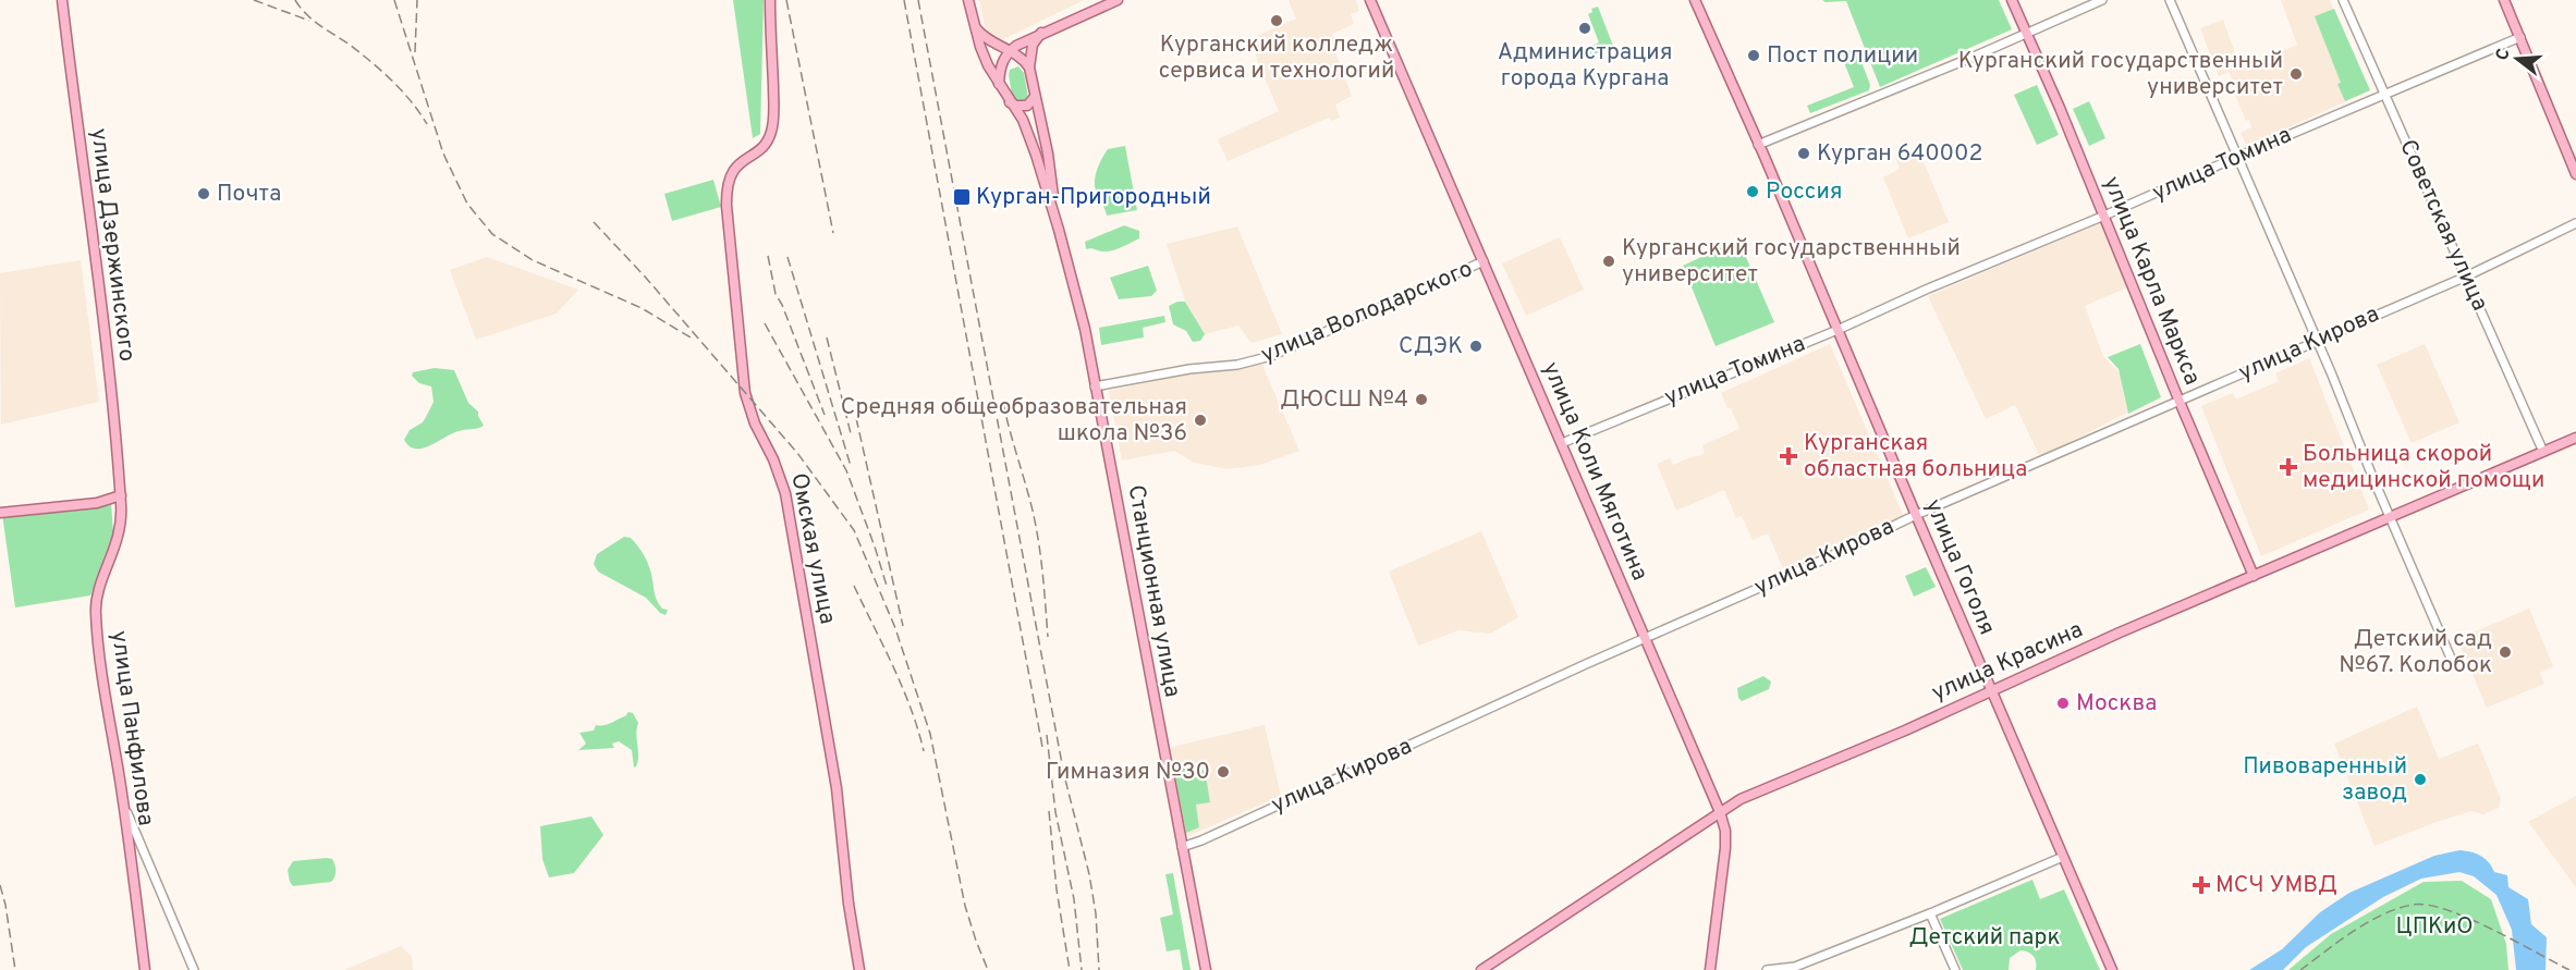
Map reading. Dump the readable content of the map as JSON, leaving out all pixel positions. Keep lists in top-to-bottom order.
{
  "streets": {
    "main road": [
      "улица Дзержинского",
      "улица Карла Маркса",
      "улица Коли Мяготина",
      "Омская улица",
      "улица Гоголя",
      "Станционная улица",
      "улица Красина",
      "улица Панфилова"
    ],
    "street": [
      "улица Томина",
      "Советская улица",
      "улица Володарского",
      "улица Кирова"
    ]
  },
  "crossings": [
    ["улица Томина", "Советская улица"],
    ["улица Томина", "улица Карла Маркса"],
    ["улица Томина", "улица Коли Мяготина"],
    ["улица Томина", "улица Гоголя"],
    ["Советская улица", "улица Кирова"],
    ["Советская улица", "улица Красина"],
    ["улица Дзержинского", "улица Панфилова"],
    ["улица Карла Маркса", "улица Кирова"],
    ["улица Карла Маркса", "улица Красина"],
    ["улица Володарского", "улица Коли Мяготина"],
    ["улица Володарского", "Станционная улица"],
    ["улица Кирова", "улица Коли Мяготина"],
    ["улица Кирова", "улица Гоголя"],
    ["улица Кирова", "Станционная улица"],
    ["улица Коли Мяготина", "улица Красина"],
    ["улица Гоголя", "улица Красина"]
  ],
  "parks": ["ЦПКиО", "Детский парк"],
  "places": {
    "other": [
      "Курганский колледж сервиса и технологий",
      "Администрация города Кургана",
      "Пост полиции",
      "Курганский государственный университет",
      "Курган 640002",
      "Россия",
      "Почта",
      "Курганский государственнный университет",
      "СДЭК",
      "ДЮСШ №4",
      "Средняя общеобразовательная школа №36",
      "Детский сад №67. Колобок",
      "Москва",
      "Гимназия №30",
      "Пивоваренный завод"
    ],
    "transit": ["Курган-Пригородный"],
    "health": ["Курганская областная больница", "Больница скорой медицинской помощи", "МСЧ УМВД"]
  },
  "north": "left"
}
